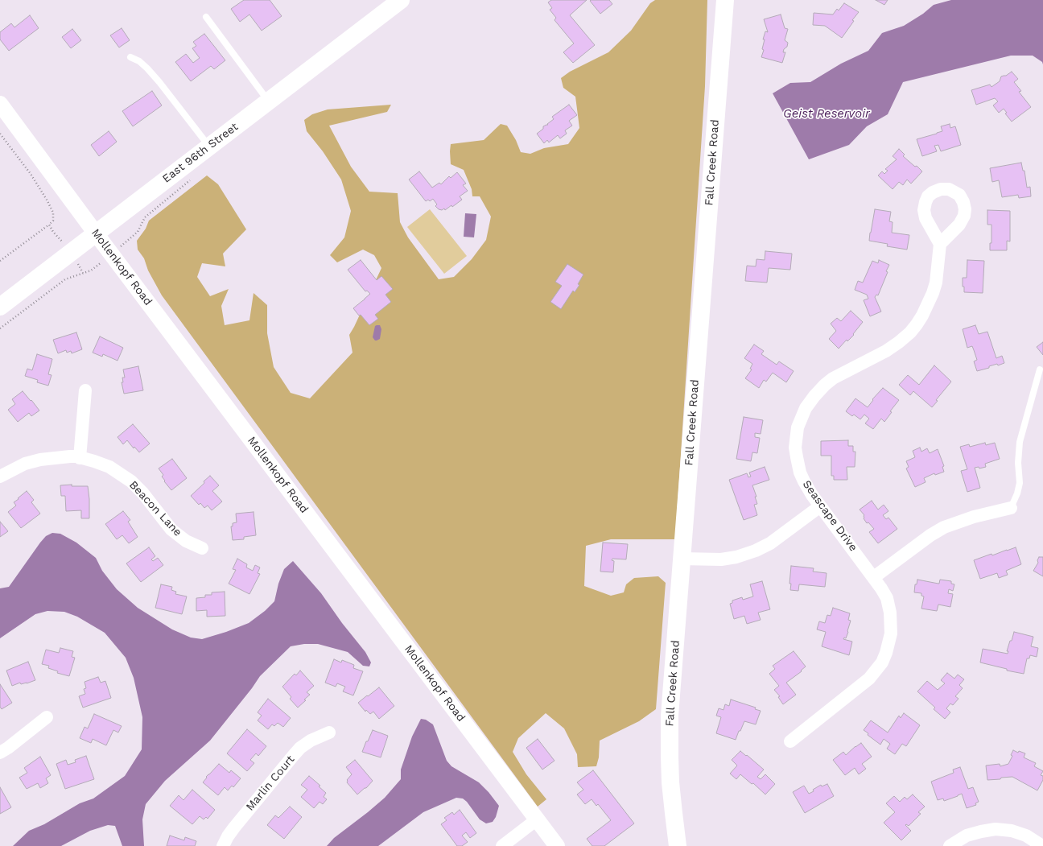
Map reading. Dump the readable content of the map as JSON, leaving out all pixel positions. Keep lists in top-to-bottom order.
{
  "streets": {
    "main road": ["East 96th Street", "Fall Creek Road"],
    "street": [
      "Mollenkopf Road",
      "Beacon Lane",
      "Seascape Drive",
      "Marlin Court"
    ]
  },
  "crossings": [
    ["East 96th Street", "Mollenkopf Road"]
  ],
  "water": ["Geist Reservoir"]
}
